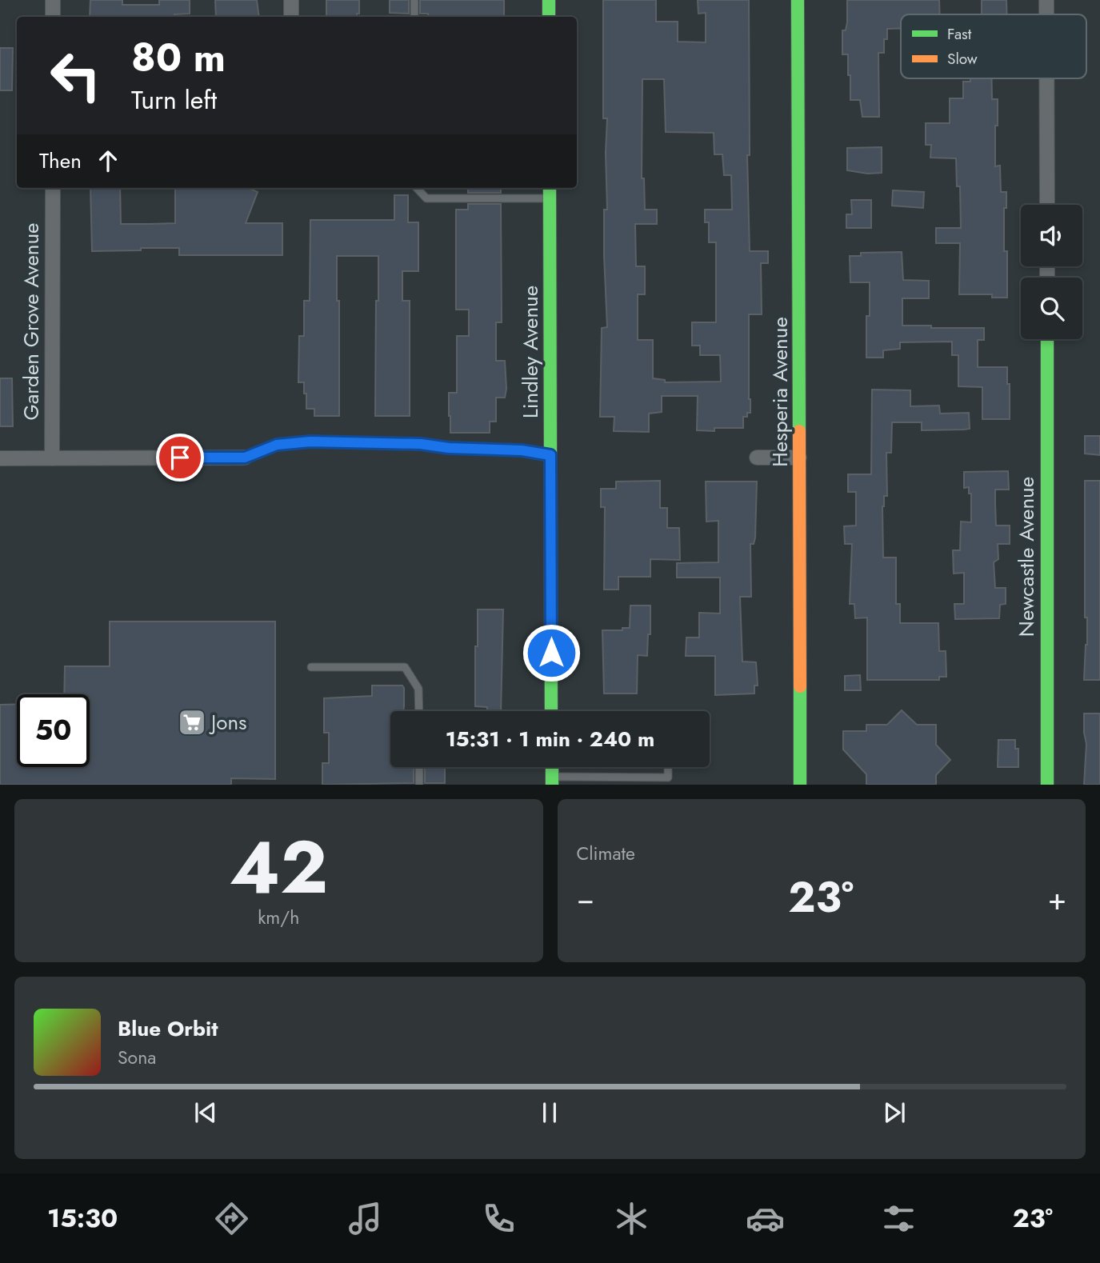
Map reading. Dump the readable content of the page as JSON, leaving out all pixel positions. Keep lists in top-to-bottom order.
{
  "streets": {
    "street": [
      "Garden Grove Avenue",
      "Lindley Avenue",
      "Hesperia Avenue",
      "Newcastle Avenue"
    ]
  },
  "places": {
    "supermarket": ["Jons"]
  },
  "legend": ["Fast", "Slow"],
  "page": {
    "turn": ["80 m", "Turn left"],
    "then": "Then",
    "limit": "50",
    "trip": "15:31 · 1 min · 240 m",
    "tile": [
      ["42", "km/h"],
      "Climate"
    ],
    "heat": ["−", "23°", "+"],
    "song": ["Blue Orbit", "Sona"],
    "tabs": ["15:30", "23°"]
  }
}
